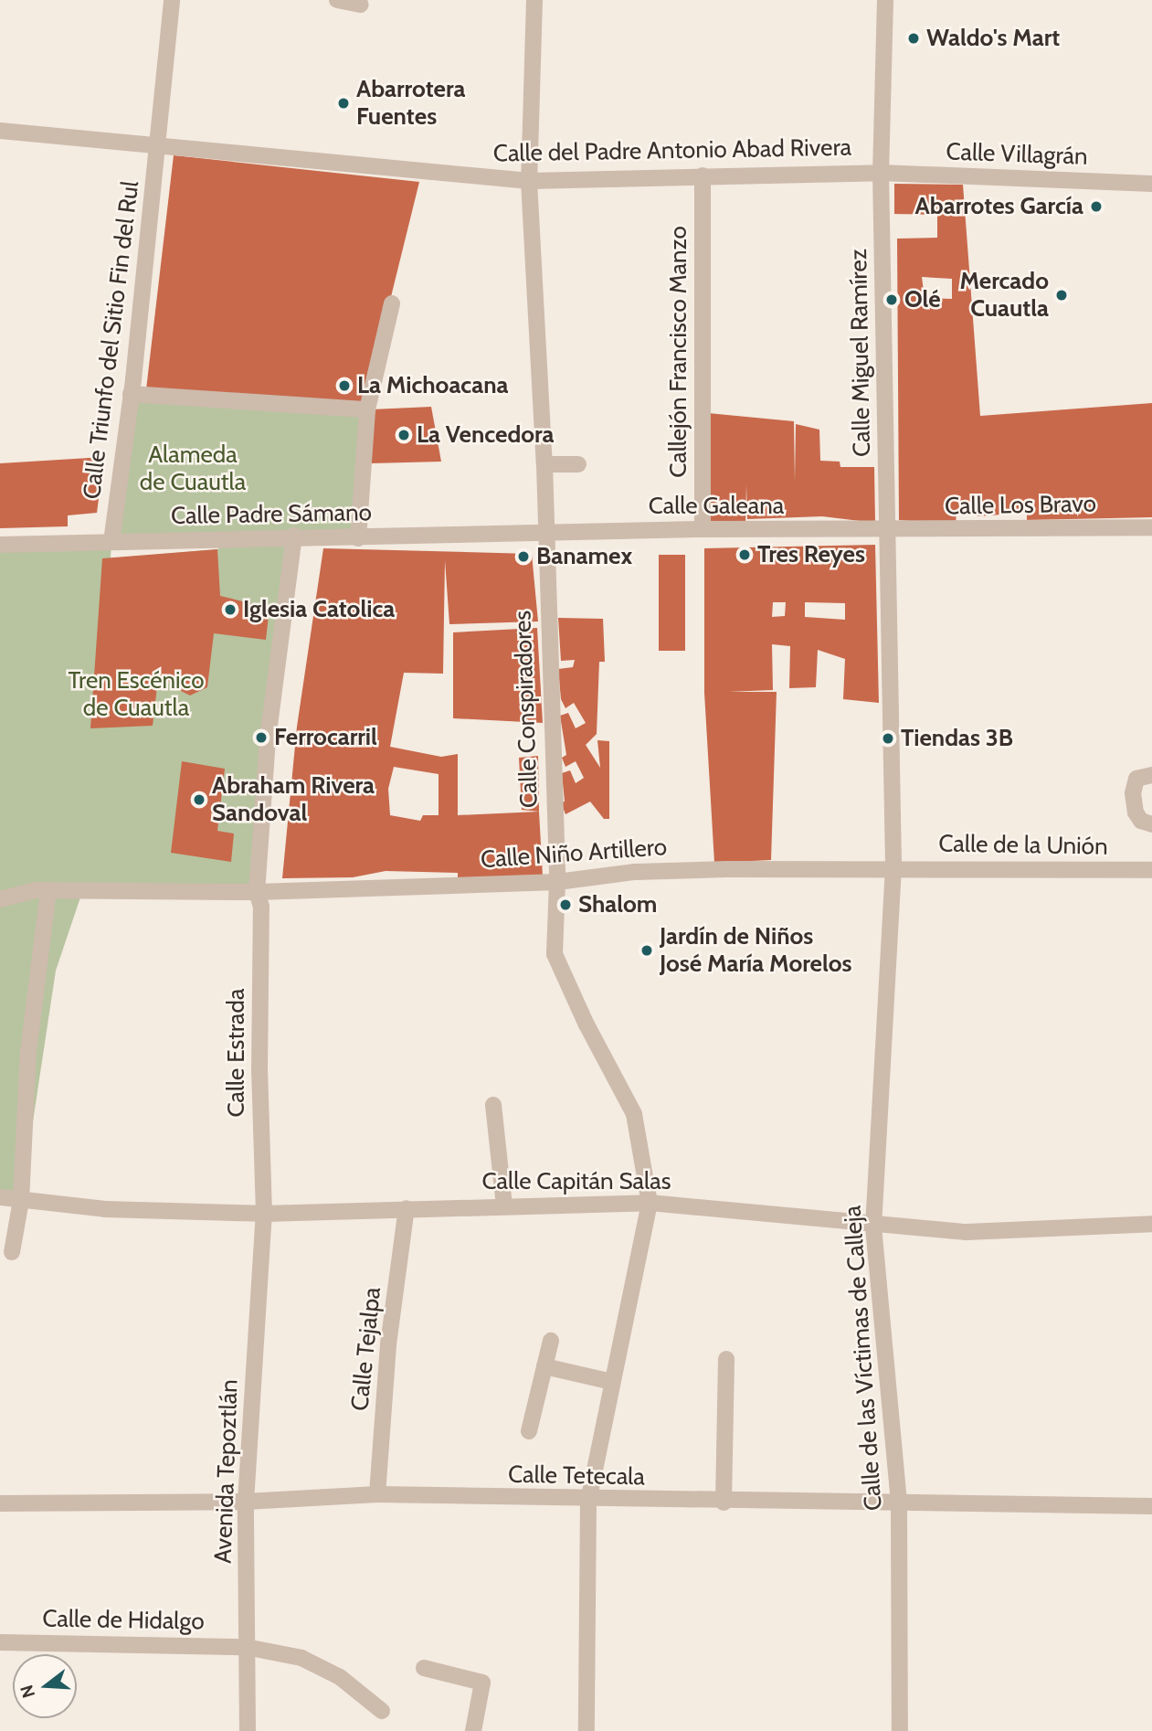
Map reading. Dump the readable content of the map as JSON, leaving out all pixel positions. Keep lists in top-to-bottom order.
{
  "streets": {
    "street": [
      "Calle del Padre Antonio Abad Rivera",
      "Calle Villagrán",
      "Calle Triunfo del Sitio Fin del Rul",
      "Callejón Francisco Manzo",
      "Calle Miguel Ramírez",
      "Calle Los Bravo",
      "Calle Galeana",
      "Calle Padre Sámano",
      "Calle Conspiradores",
      "Calle de la Unión",
      "Calle Niño Artillero",
      "Calle Estrada",
      "Calle Capitán Salas",
      "Calle Tejalpa",
      "Calle de las Víctimas de Calleja",
      "Avenida Tepoztlán",
      "Calle Tetecala",
      "Calle de Hidalgo"
    ]
  },
  "crossings": [
    ["Calle del Padre Antonio Abad Rivera", "Calle Villagrán"],
    ["Calle del Padre Antonio Abad Rivera", "Calle Triunfo del Sitio Fin del Rul"],
    ["Calle del Padre Antonio Abad Rivera", "Callejón Francisco Manzo"],
    ["Calle del Padre Antonio Abad Rivera", "Calle Miguel Ramírez"],
    ["Calle del Padre Antonio Abad Rivera", "Calle Conspiradores"],
    ["Calle Villagrán", "Calle Miguel Ramírez"],
    ["Calle Triunfo del Sitio Fin del Rul", "Calle Padre Sámano"],
    ["Callejón Francisco Manzo", "Calle Galeana"],
    ["Calle Miguel Ramírez", "Calle Los Bravo"],
    ["Calle Miguel Ramírez", "Calle Galeana"],
    ["Calle Miguel Ramírez", "Calle de la Unión"],
    ["Calle Miguel Ramírez", "Calle Niño Artillero"],
    ["Calle Miguel Ramírez", "Calle de las Víctimas de Calleja"],
    ["Calle Los Bravo", "Calle Galeana"],
    ["Calle Galeana", "Calle Padre Sámano"],
    ["Calle Galeana", "Calle Conspiradores"],
    ["Calle Padre Sámano", "Calle Conspiradores"],
    ["Calle Padre Sámano", "Calle Estrada"],
    ["Calle Conspiradores", "Calle Niño Artillero"],
    ["Calle Conspiradores", "Calle Capitán Salas"],
    ["Calle de la Unión", "Calle Niño Artillero"],
    ["Calle de la Unión", "Calle de las Víctimas de Calleja"],
    ["Calle Niño Artillero", "Calle Estrada"],
    ["Calle Niño Artillero", "Calle de las Víctimas de Calleja"],
    ["Calle Estrada", "Calle Capitán Salas"],
    ["Calle Estrada", "Avenida Tepoztlán"],
    ["Calle Capitán Salas", "Calle Tejalpa"],
    ["Calle Capitán Salas", "Calle de las Víctimas de Calleja"],
    ["Calle Capitán Salas", "Avenida Tepoztlán"],
    ["Calle Tejalpa", "Calle Tetecala"],
    ["Calle de las Víctimas de Calleja", "Calle Tetecala"],
    ["Avenida Tepoztlán", "Calle Tetecala"],
    ["Avenida Tepoztlán", "Calle de Hidalgo"]
  ],
  "parks": ["Alameda de Cuautla", "Tren Escénico de Cuautla"],
  "places": [
    "Waldo's Mart",
    "Abarrotera Fuentes",
    "Abarrotes García",
    "Mercado Cuautla",
    "Olé",
    "La Michoacana",
    "La Vencedora",
    "Tres Reyes",
    "Banamex",
    "Iglesia Catolica",
    "Ferrocarril",
    "Tiendas 3B",
    "Abraham Rivera Sandoval",
    "Shalom",
    "Jardín de Niños José María Morelos"
  ],
  "north": "left"
}
